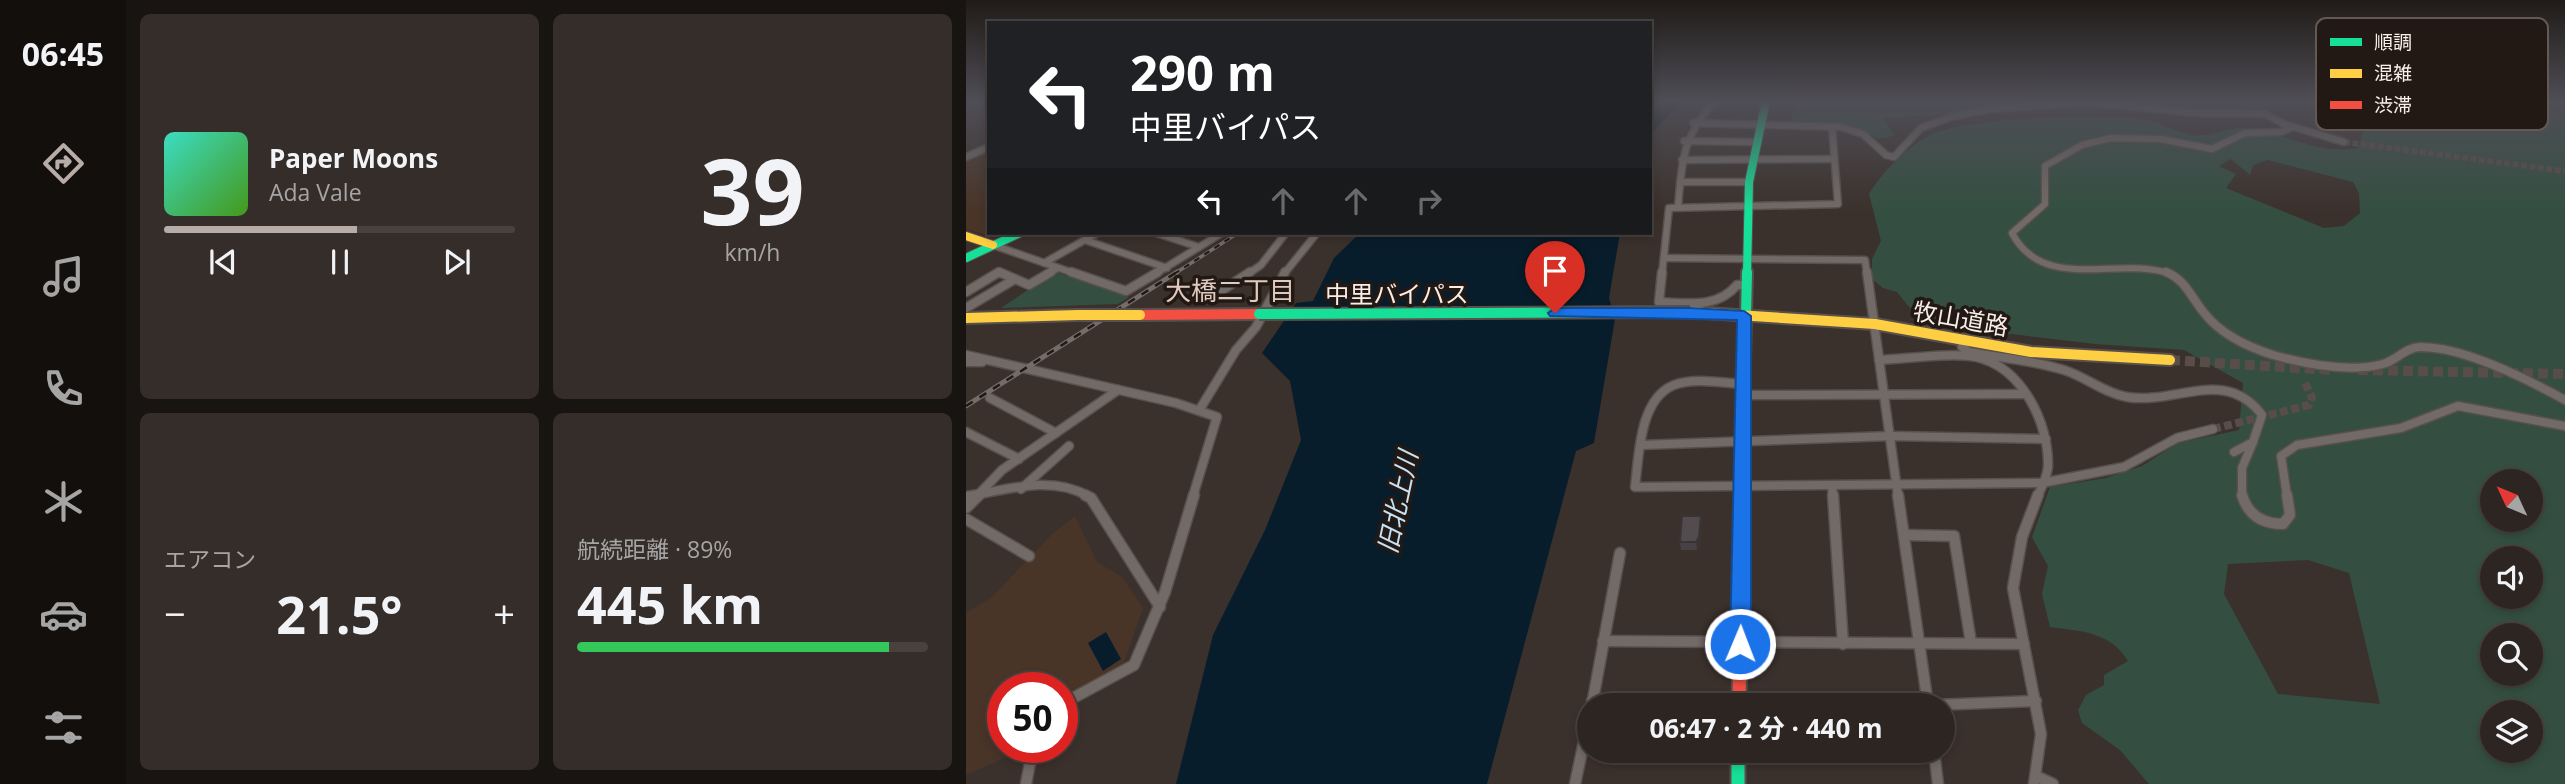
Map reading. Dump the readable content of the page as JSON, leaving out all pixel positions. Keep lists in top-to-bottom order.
{
  "streets": {
    "street": ["中里バイパス", "牧山道路"]
  },
  "crossings": [
    ["中里バイパス", "牧山道路"]
  ],
  "districts": ["大橋二丁目"],
  "water": ["旧北上川"],
  "legend": ["順調", "混雑", "渋滞"],
  "north": "top left",
  "page": {
    "tabs": "06:45",
    "tile": [
      ["39", "km/h"],
      "エアコン",
      ["航続距離 · 89%", "445 km"]
    ],
    "turn": ["290 m", "中里バイパス"],
    "song": ["Paper Moons", "Ada Vale"],
    "heat": ["−", "21.5°", "+"],
    "limit": "50",
    "trip": "06:47 · 2 分 · 440 m"
  }
}
